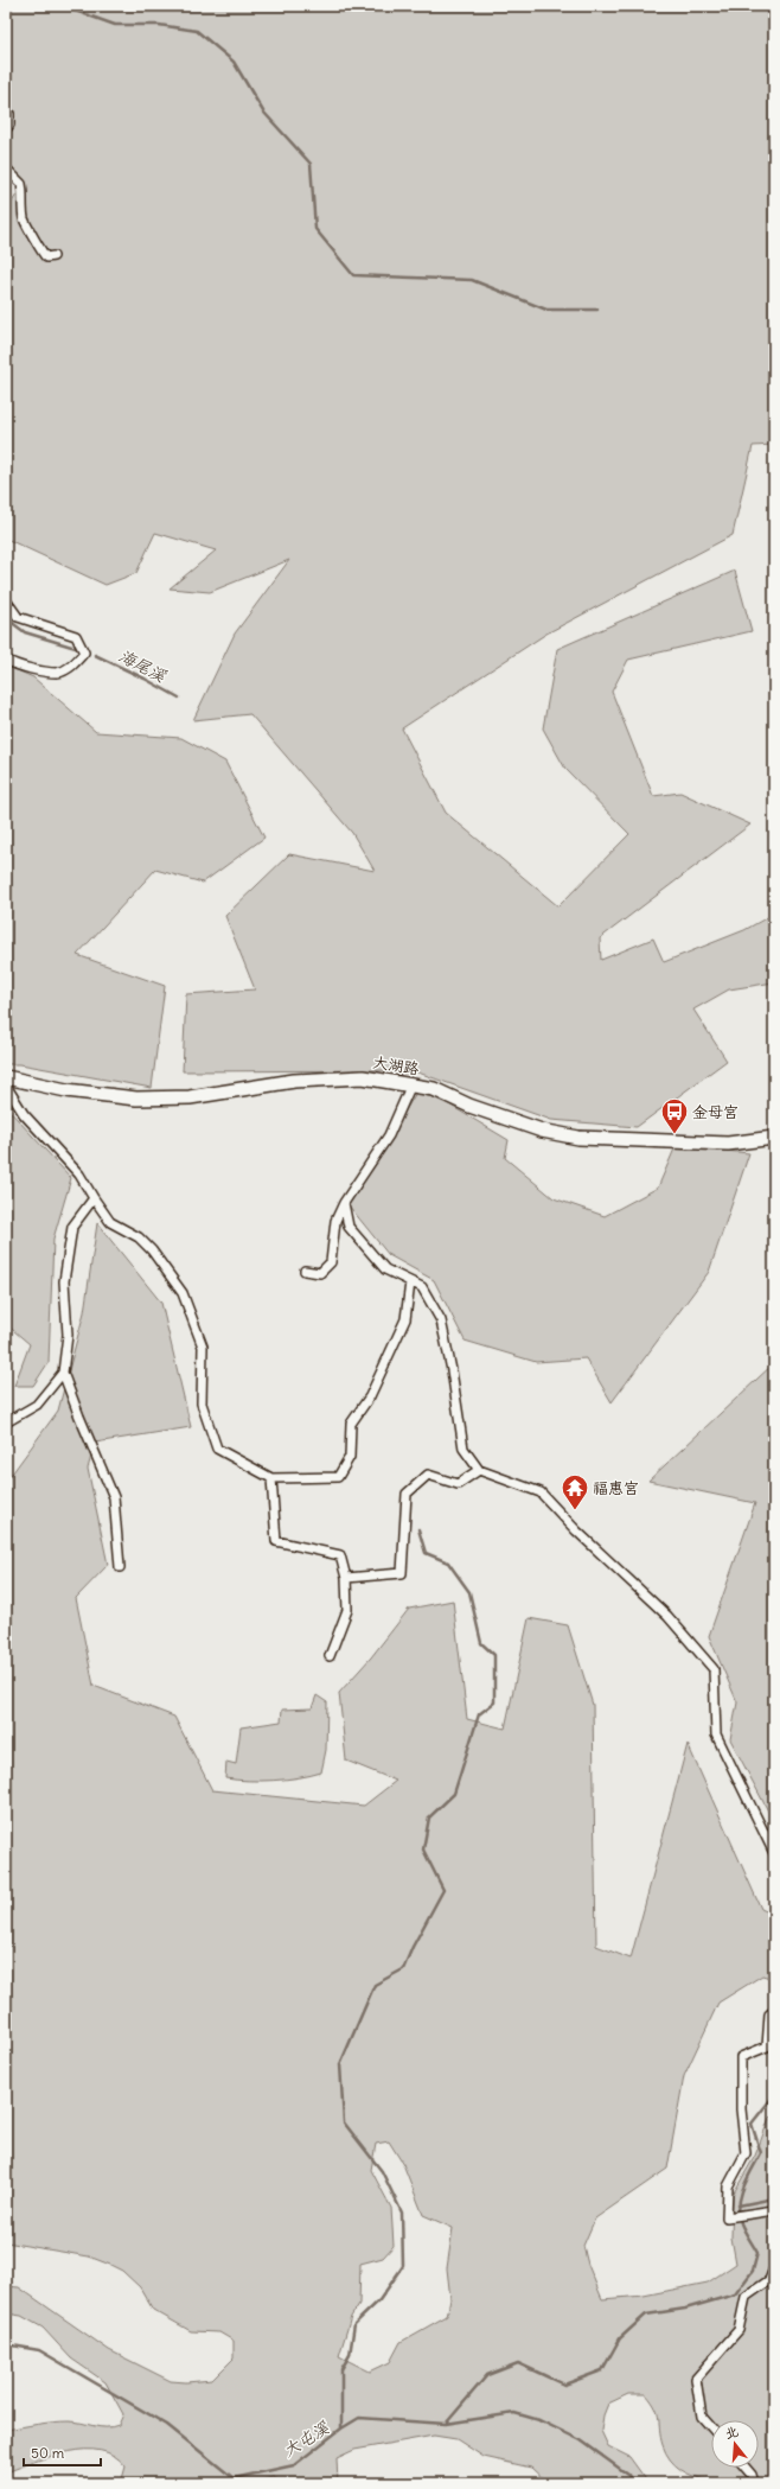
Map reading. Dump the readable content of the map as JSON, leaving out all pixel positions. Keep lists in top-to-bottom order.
{
  "streets": {
    "street": ["大湖路"]
  },
  "water": ["海尾溪", "大屯溪"],
  "places": {
    "bus stop": ["金母宮"],
    "temple": ["福惠宮"]
  },
  "scale_bar": "50 m",
  "north": "top"
}
